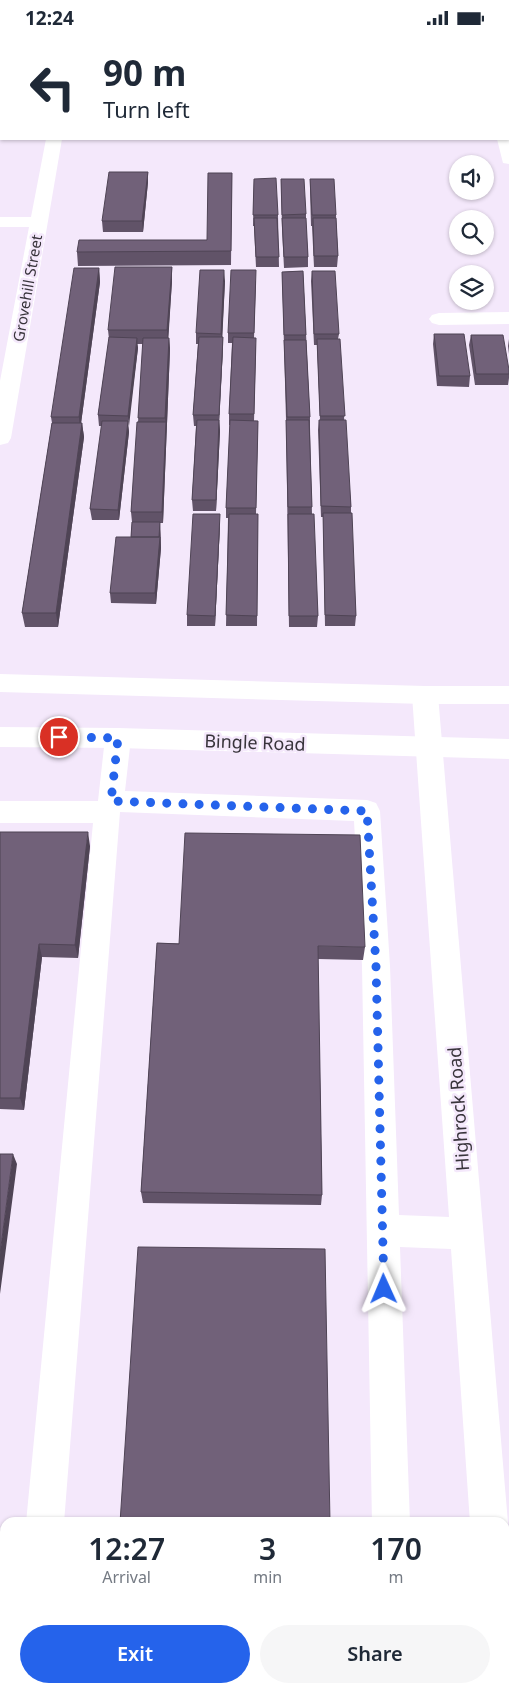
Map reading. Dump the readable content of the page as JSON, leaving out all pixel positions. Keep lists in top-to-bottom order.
{
  "streets": {
    "street": ["Grovehill Street", "Bingle Road", "Highrock Road"]
  },
  "crossings": [
    ["Bingle Road", "Highrock Road"]
  ],
  "page": {
    "status": "12:24",
    "turn": ["90 m", "Turn left"],
    "eta": [
      "12:27",
      "Arrival",
      "3",
      "min",
      "170",
      "m"
    ],
    "buttons": ["Exit", "Share"]
  }
}
